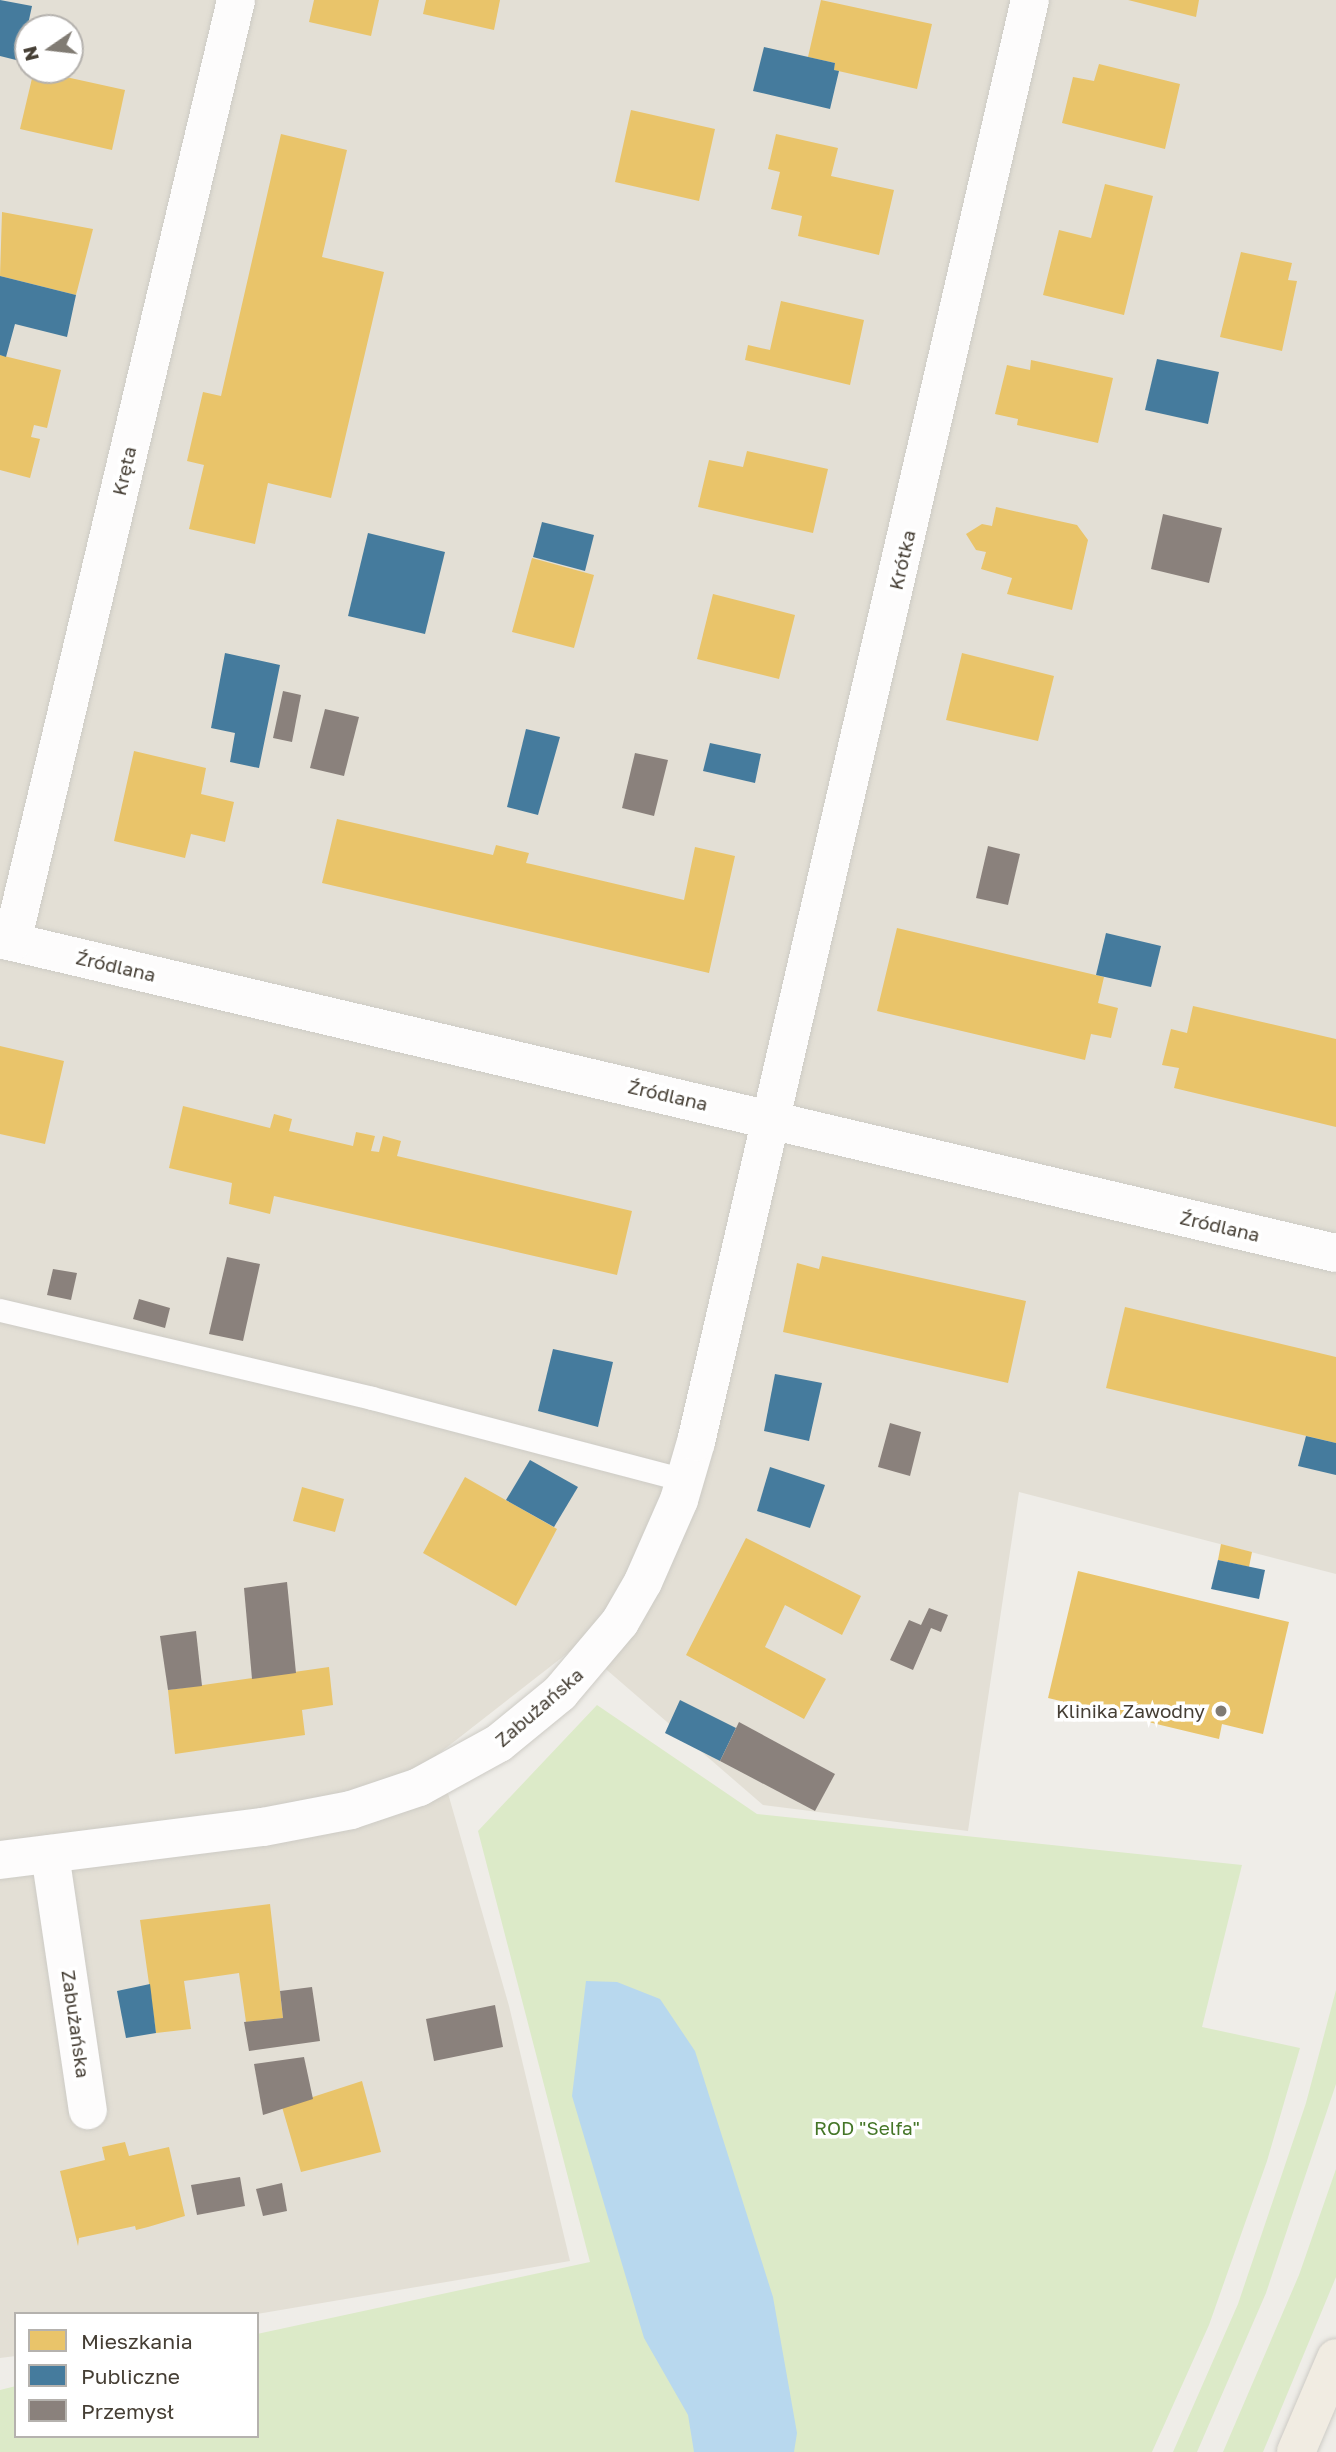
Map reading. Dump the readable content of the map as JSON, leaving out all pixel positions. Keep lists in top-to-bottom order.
{
  "streets": {
    "street": [
      "Kręta",
      "Krótka",
      "Źródlana",
      "Zabużańska"
    ]
  },
  "crossings": [
    ["Kręta", "Źródlana"],
    ["Krótka", "Źródlana"],
    ["Krótka", "Zabużańska"],
    ["Źródlana", "Zabużańska"]
  ],
  "parks": ["ROD \"Selfa\""],
  "places": ["Klinika Zawodny"],
  "legend": ["Mieszkania", "Publiczne", "Przemysł"],
  "north": "left"
}
